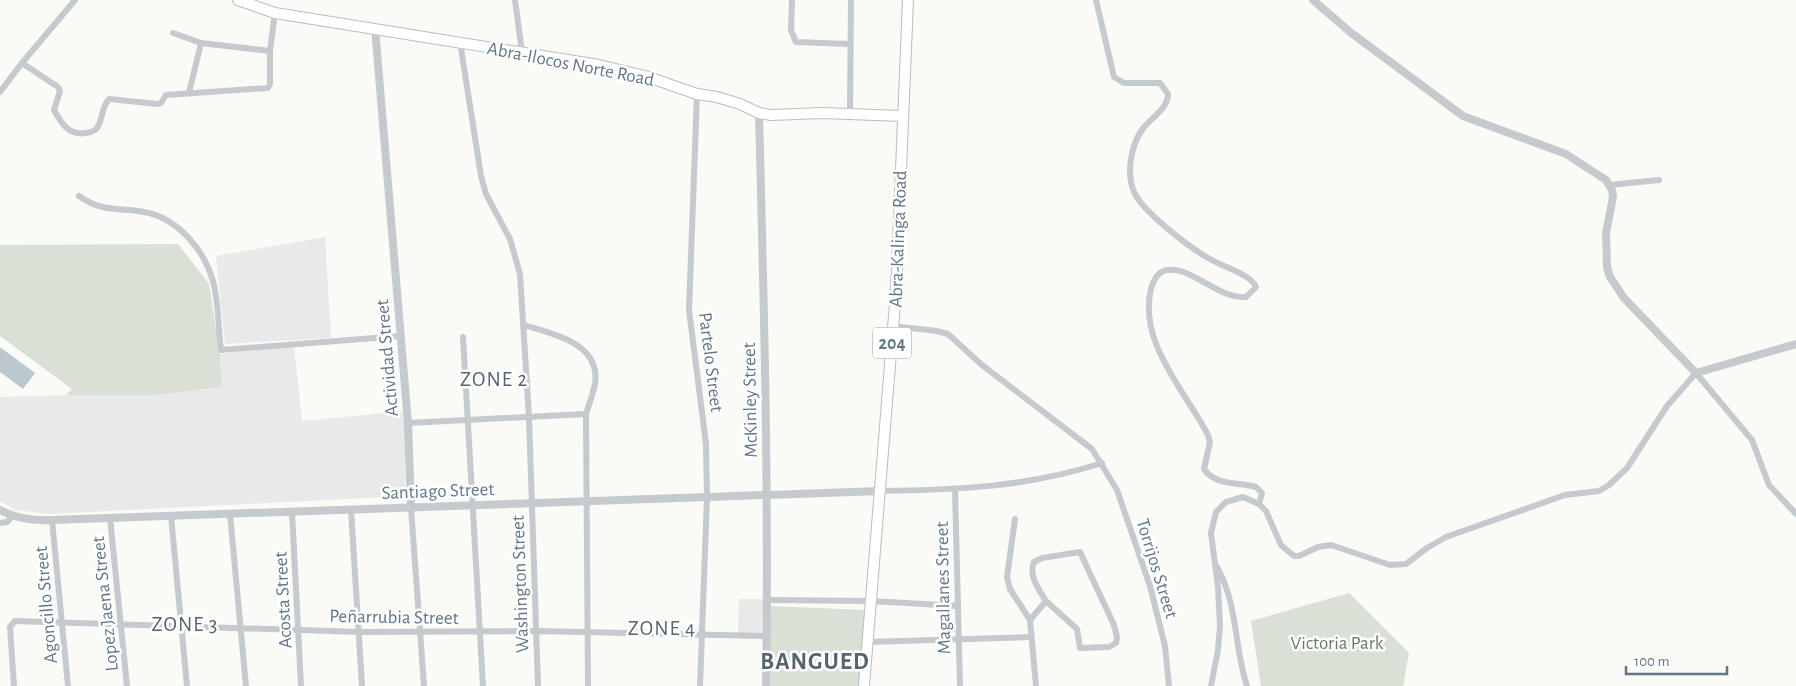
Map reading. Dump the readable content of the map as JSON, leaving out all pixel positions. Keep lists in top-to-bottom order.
{
  "streets": {
    "main road": ["Abra-Ilocos Norte Road", "Abra-Kalinga Road", "204"],
    "street": [
      "Actividad Street",
      "Partelo Street",
      "McKinley Street",
      "Santiago Street",
      "Torrijos Street",
      "Washington Street",
      "Magallanes Street",
      "Acosta Street",
      "Lopez Jaena Street",
      "Agoncillo Street",
      "Peñarrubia Street"
    ]
  },
  "crossings": [
    ["Abra-Ilocos Norte Road", "Abra-Kalinga Road"],
    ["Abra-Ilocos Norte Road", "Actividad Street"],
    ["Abra-Ilocos Norte Road", "Partelo Street"],
    ["Abra-Ilocos Norte Road", "McKinley Street"],
    ["Abra-Ilocos Norte Road", "Washington Street"],
    ["Abra-Kalinga Road", "Santiago Street"],
    ["Abra-Kalinga Road", "Torrijos Street"],
    ["Actividad Street", "Santiago Street"],
    ["Actividad Street", "Peñarrubia Street"],
    ["Partelo Street", "Santiago Street"],
    ["Partelo Street", "Peñarrubia Street"],
    ["McKinley Street", "Santiago Street"],
    ["McKinley Street", "Peñarrubia Street"],
    ["Santiago Street", "Washington Street"],
    ["Santiago Street", "Acosta Street"],
    ["Santiago Street", "Lopez Jaena Street"],
    ["Santiago Street", "Agoncillo Street"],
    ["Washington Street", "Peñarrubia Street"],
    ["Acosta Street", "Peñarrubia Street"],
    ["Lopez Jaena Street", "Peñarrubia Street"],
    ["Agoncillo Street", "Peñarrubia Street"]
  ],
  "districts": [
    "ZONE 2",
    "ZONE 3",
    "ZONE 4",
    "BANGUED"
  ],
  "parks": ["Victoria Park"],
  "scale_bar": "100 m"
}
